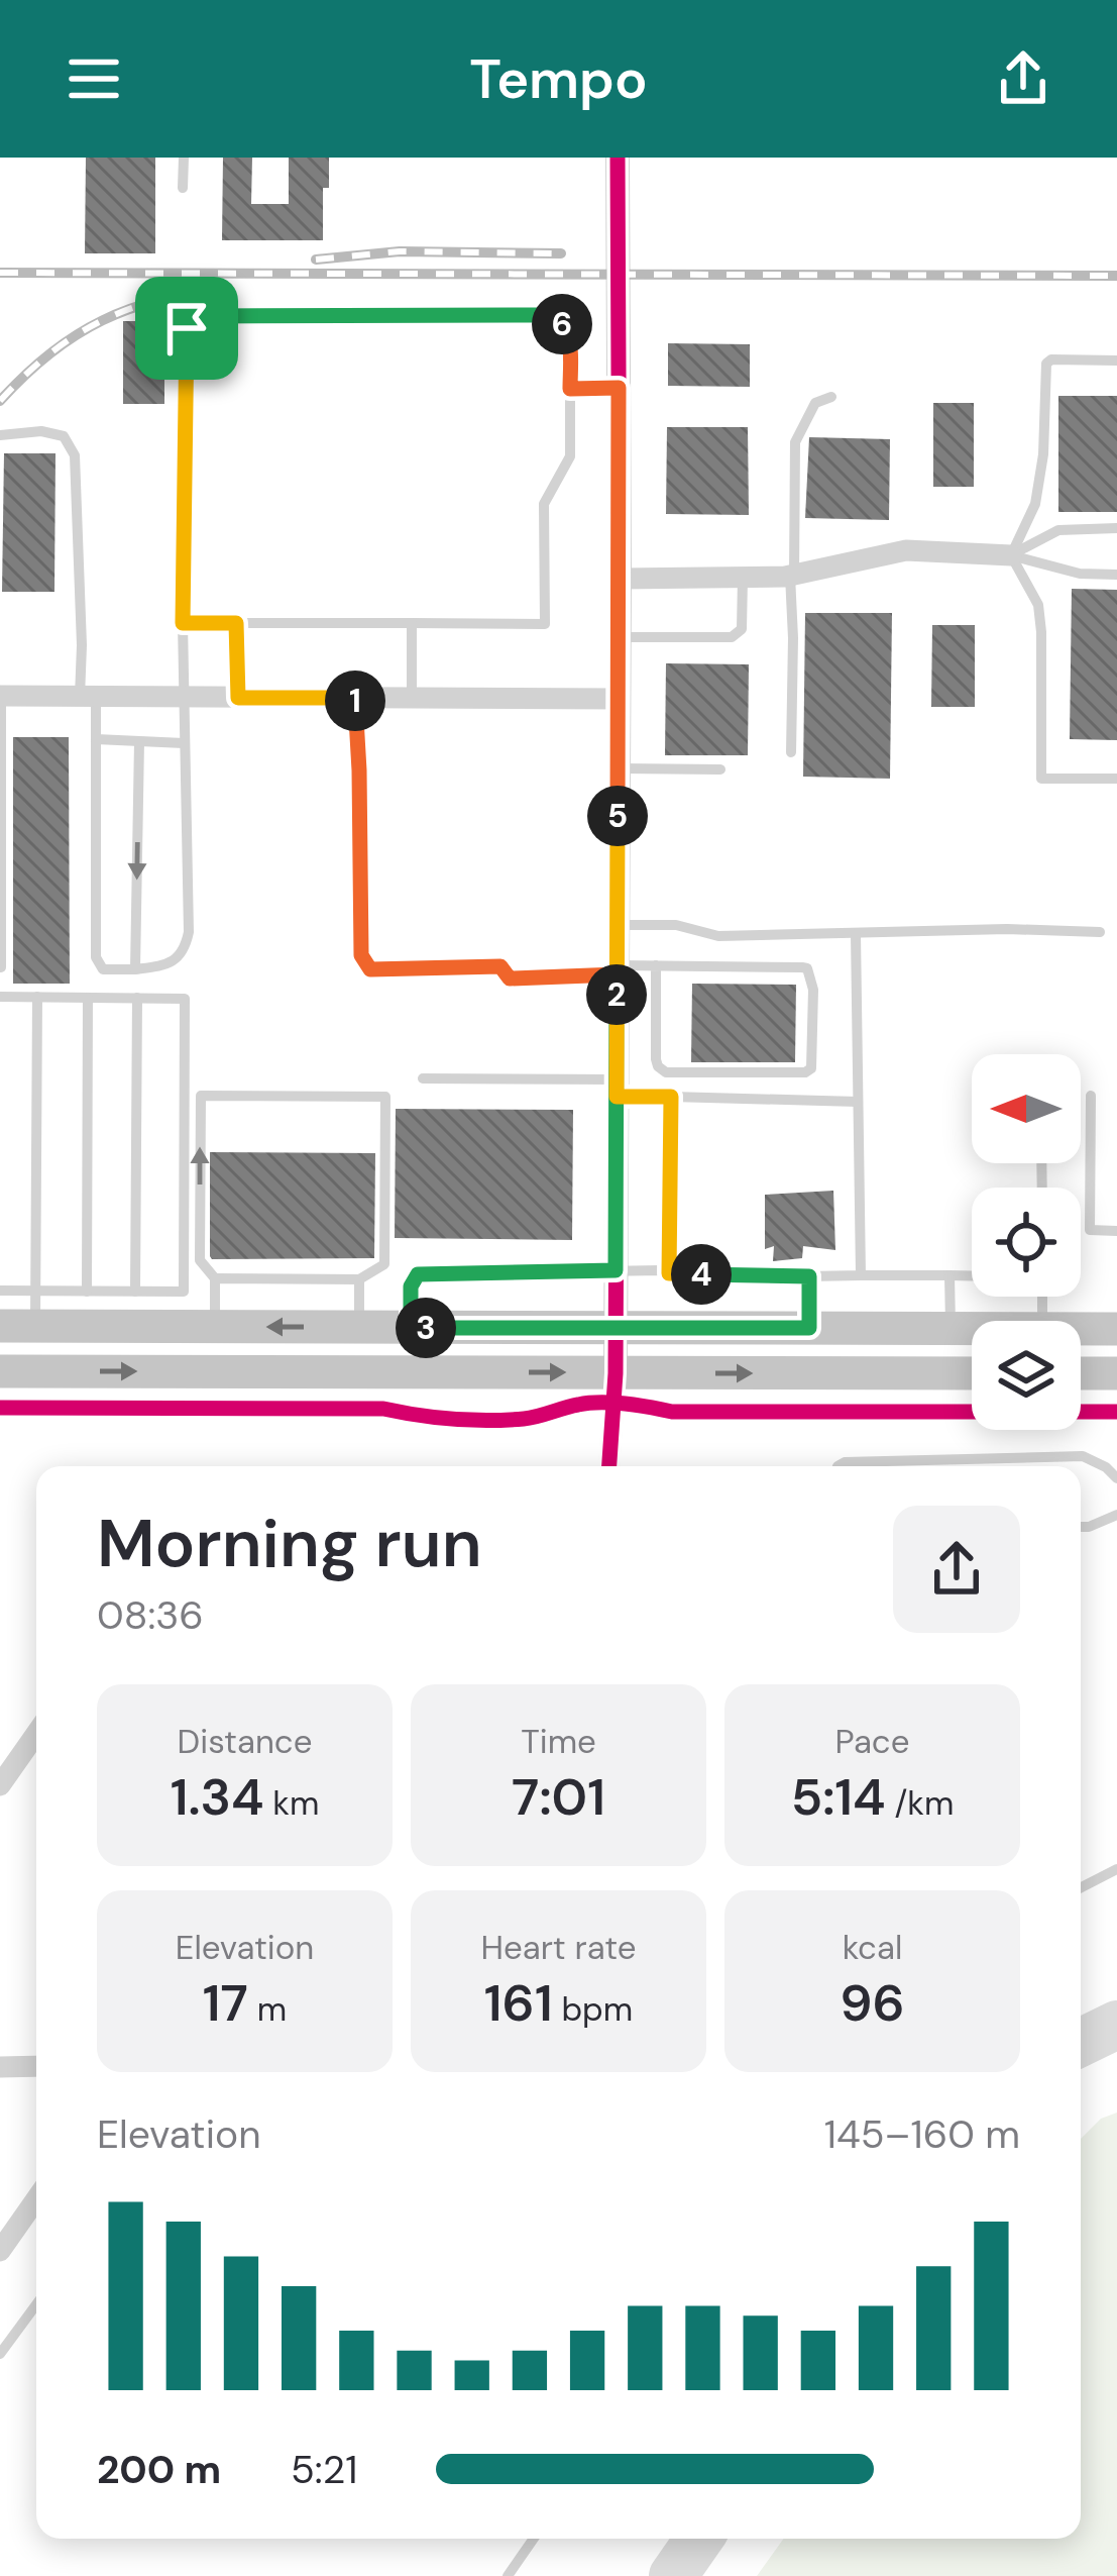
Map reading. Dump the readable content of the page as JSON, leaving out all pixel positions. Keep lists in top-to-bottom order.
{
  "north": "left",
  "page": {
    "header": "Tempo",
    "pins": [
      "6",
      "1",
      "5",
      "2",
      "4",
      "3"
    ],
    "heading": ["Morning run", "08:36"],
    "stats": [
      ["Distance", "1.34 km"],
      ["Time", "7:01"],
      ["Pace", "5:14 /km"],
      ["Elevation", "17 m"],
      ["Heart rate", "161 bpm"],
      ["kcal", "96"]
    ],
    "chart": ["Elevation", "145–160 m"],
    "list": [
      {
        "name": "200 m",
        "note": "5:21"
      }
    ]
  }
}
